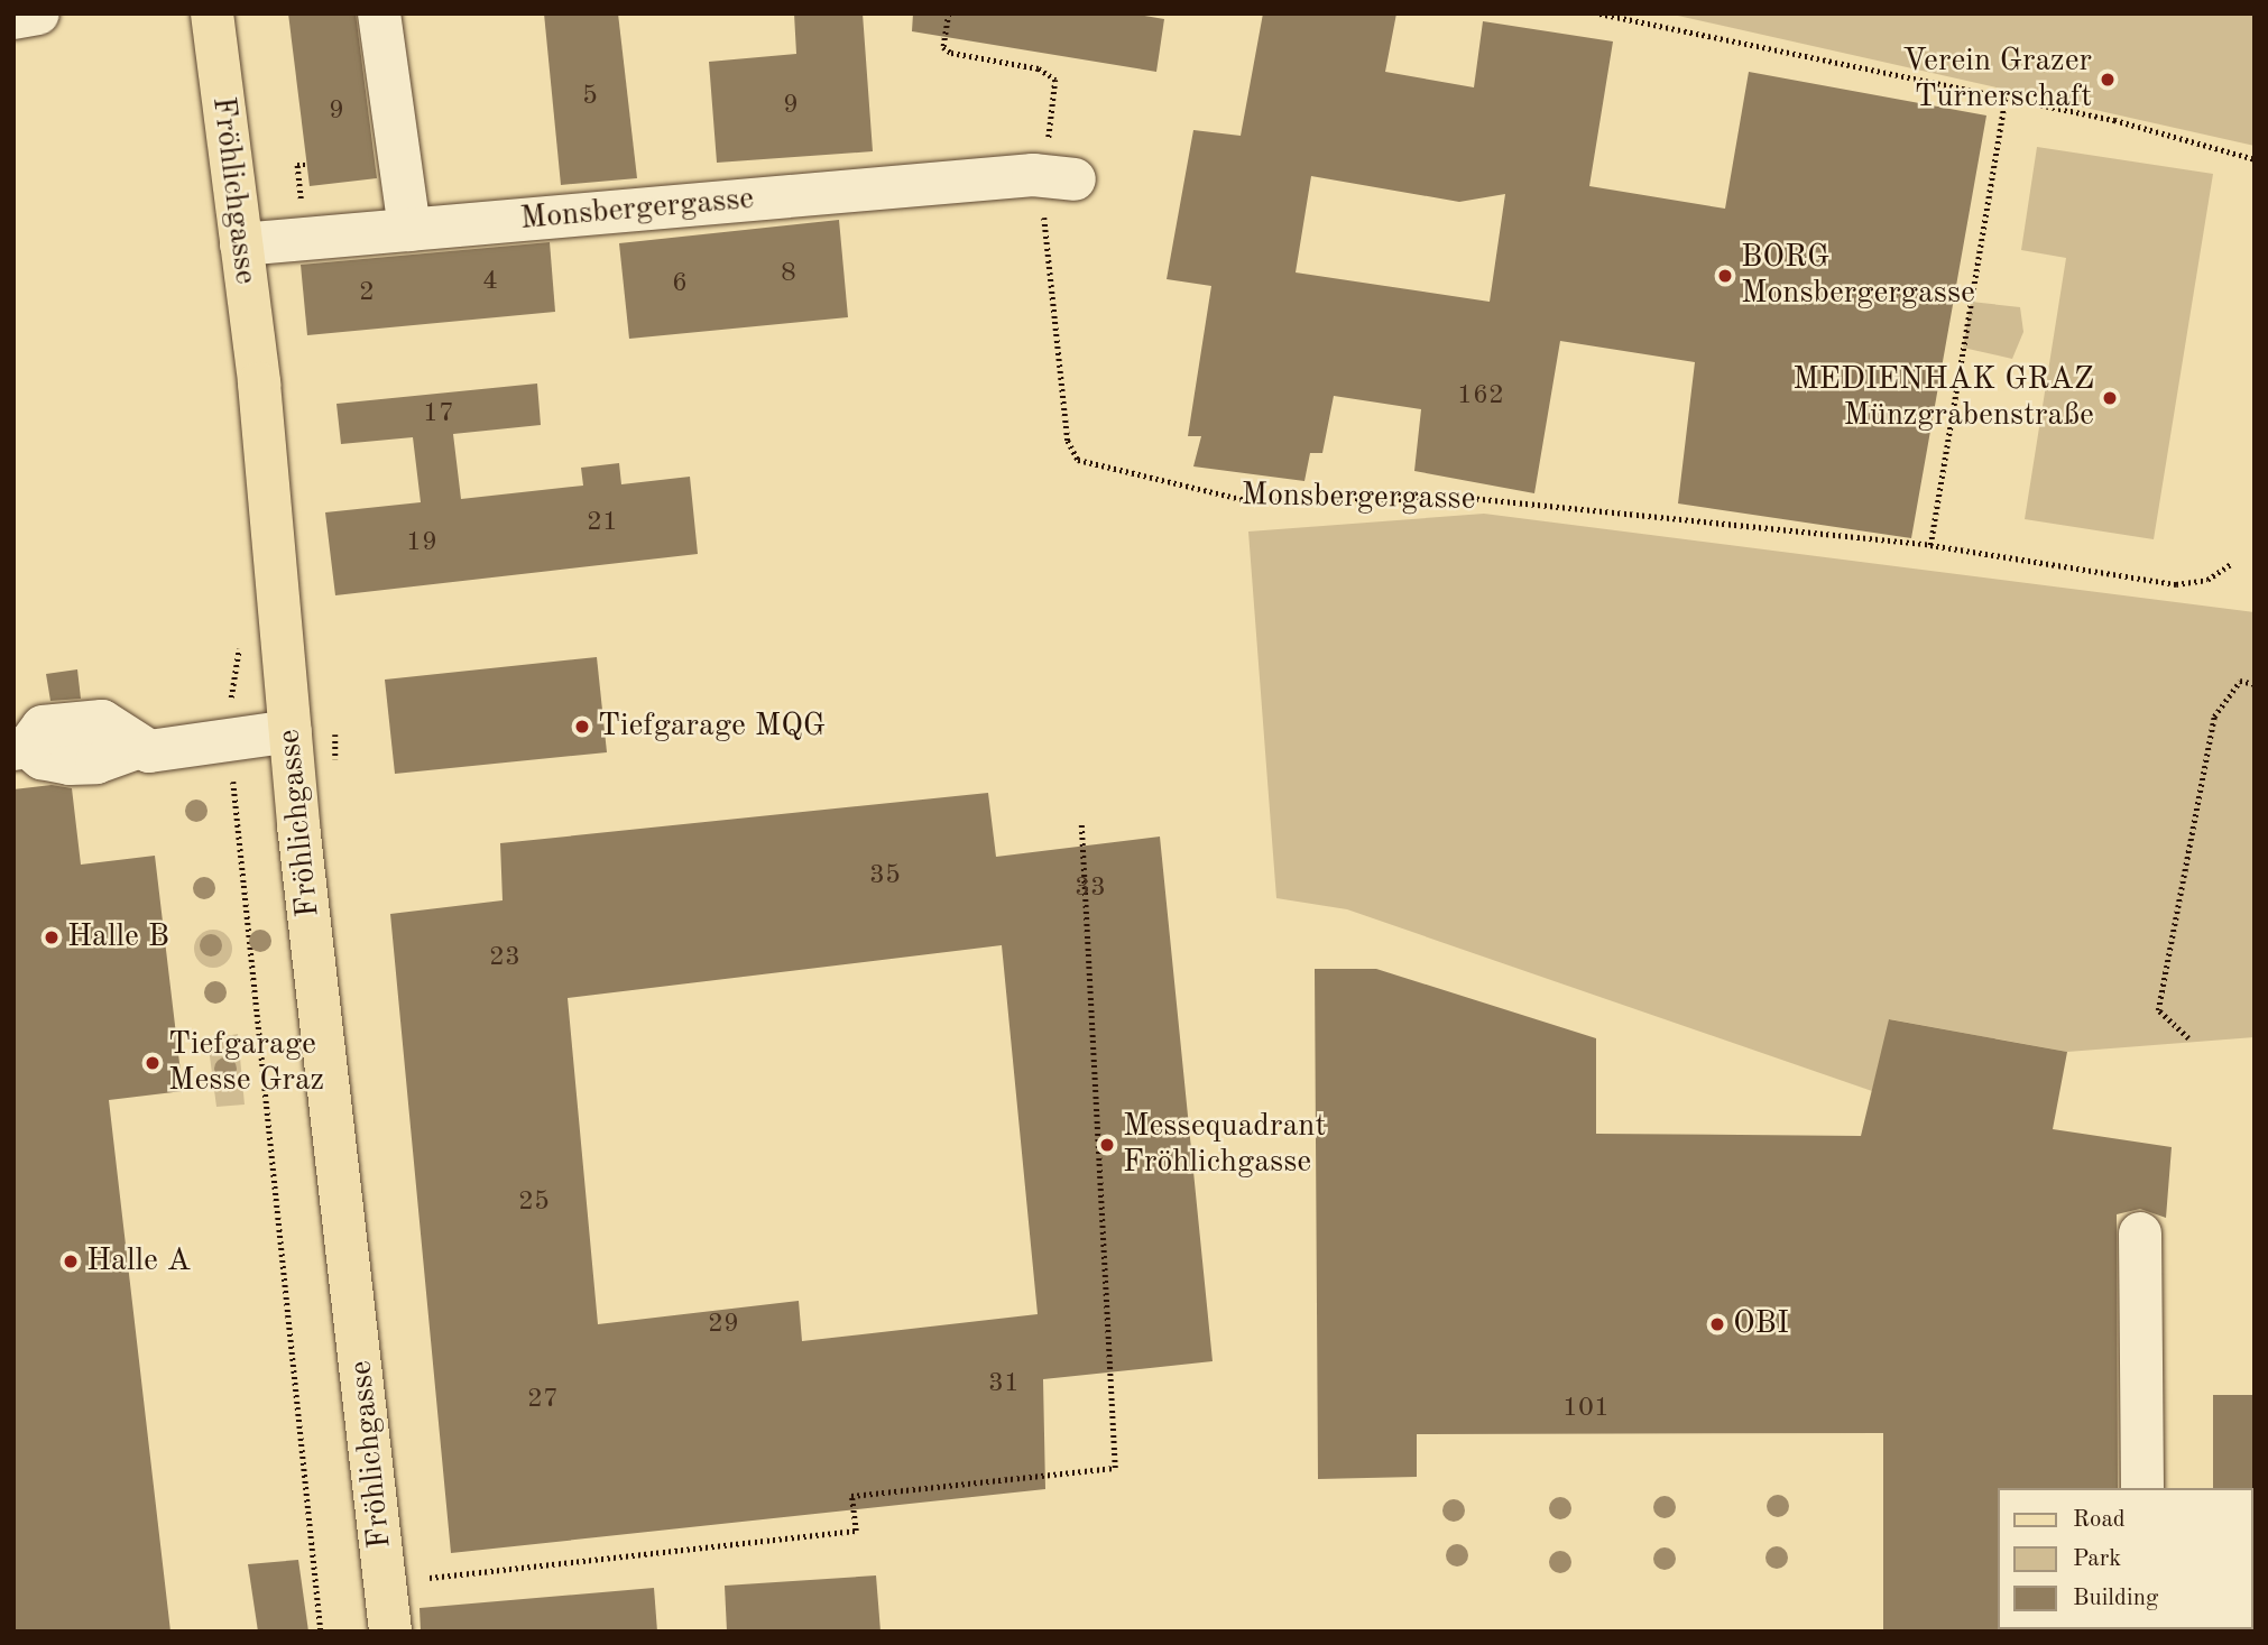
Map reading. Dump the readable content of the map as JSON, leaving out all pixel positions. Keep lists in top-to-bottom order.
{
  "streets": {
    "main road": ["Fröhlichgasse"],
    "street": ["Monsbergergasse"]
  },
  "crossings": [
    ["Fröhlichgasse", "Monsbergergasse"]
  ],
  "places": [
    "Verein Grazer Turnerschaft",
    "BORG Monsbergergasse",
    "MEDIENHAK GRAZ Münzgrabenstraße",
    "Tiefgarage MQG",
    "Halle B",
    "Tiefgarage Messe Graz",
    "Messequadrant Fröhlichgasse",
    "Halle A",
    "OBI"
  ],
  "house_numbers": [
    "5",
    "9",
    "9",
    "8",
    "4",
    "6",
    "2",
    "162",
    "17",
    "21",
    "19",
    "35",
    "33",
    "23",
    "25",
    "29",
    "31",
    "27",
    "101"
  ],
  "legend": ["Road", "Park", "Building"]
}
